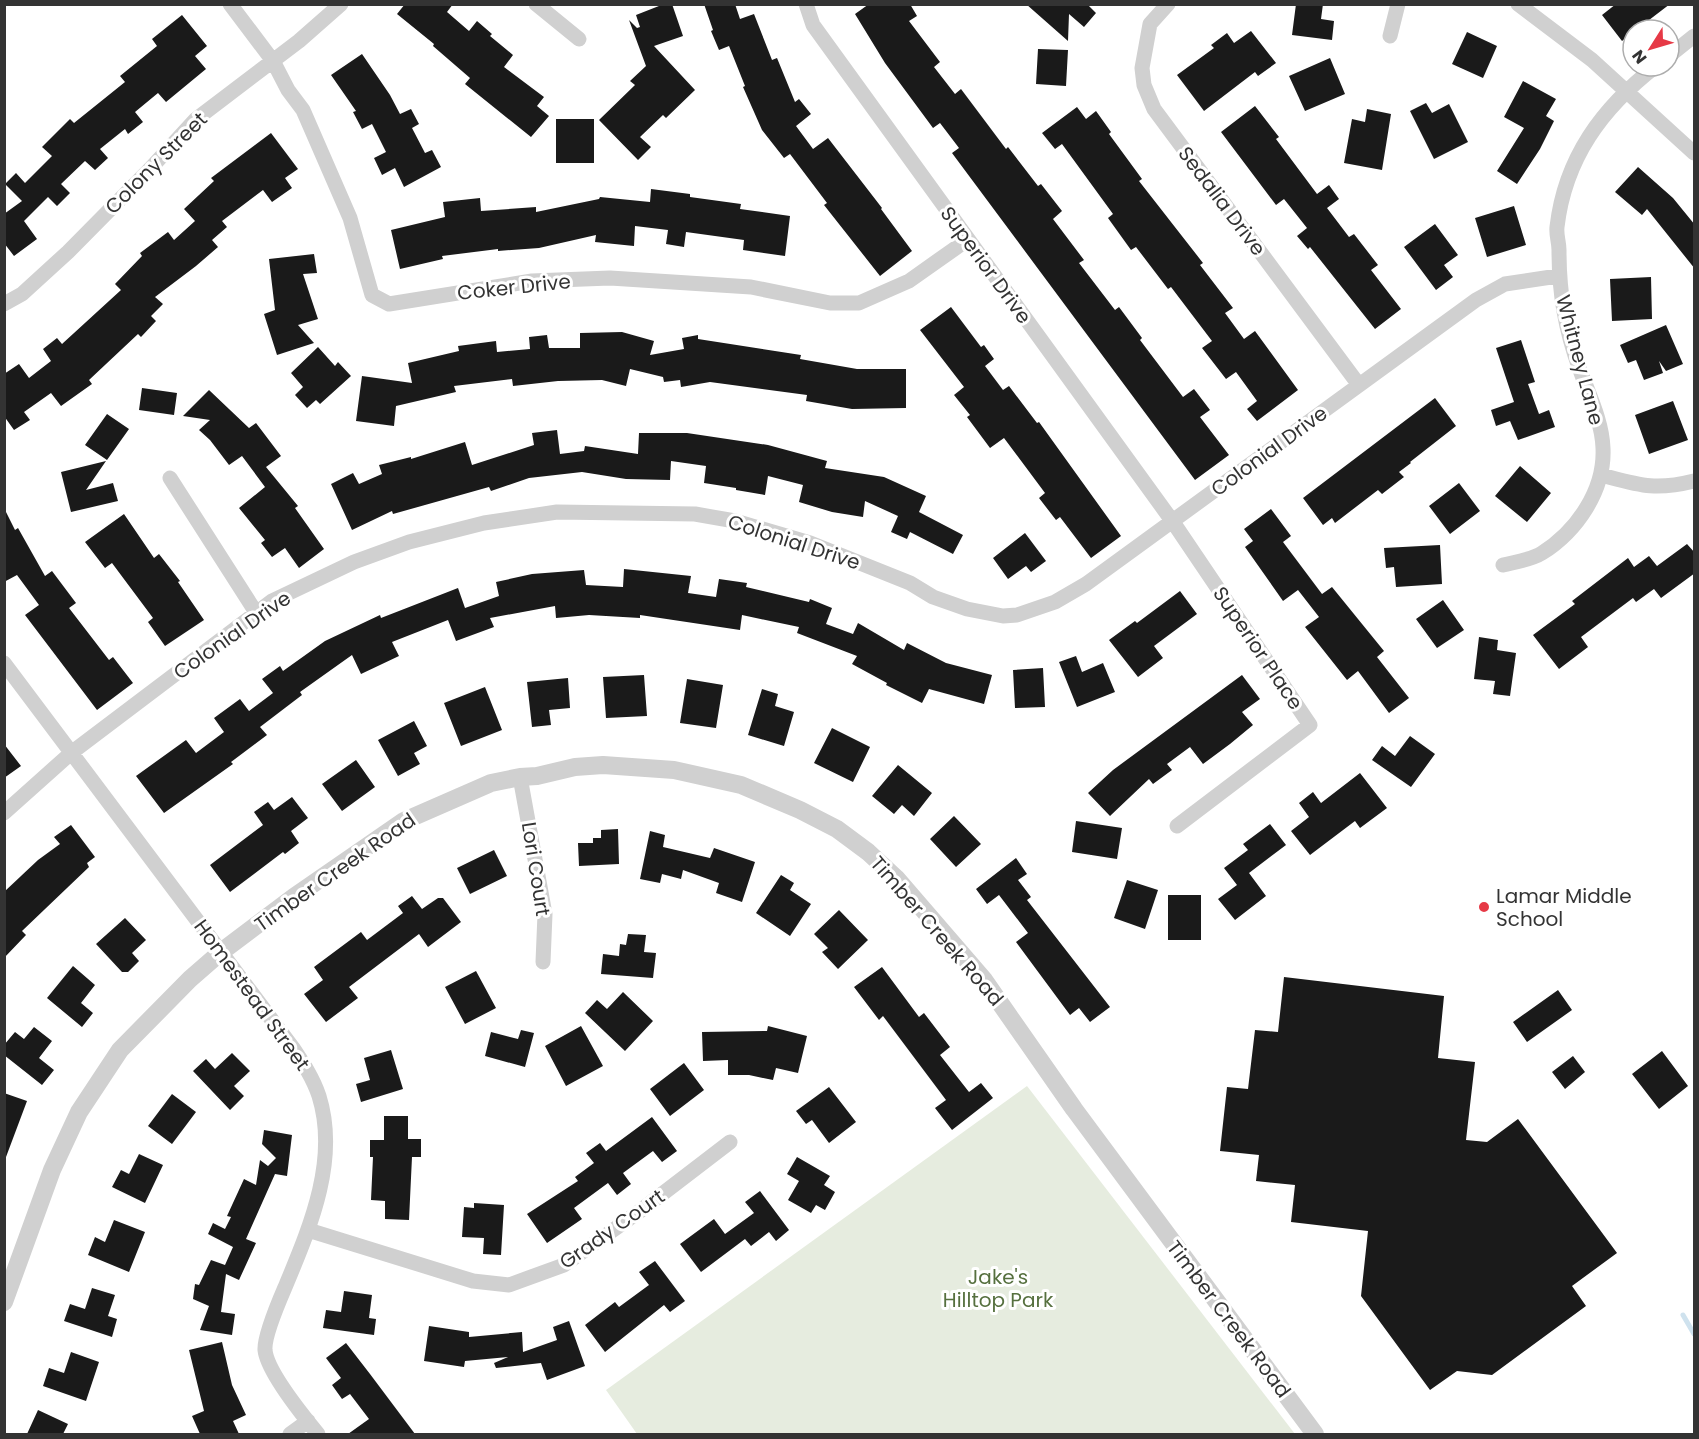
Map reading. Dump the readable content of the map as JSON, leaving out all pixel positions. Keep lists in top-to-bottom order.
{
  "streets": {
    "street": [
      "Colony Street",
      "Sedalia Drive",
      "Superior Drive",
      "Coker Drive",
      "Whitney Lane",
      "Colonial Drive",
      "Superior Place",
      "Lori Court",
      "Timber Creek Road",
      "Homestead Street",
      "Grady Court"
    ]
  },
  "crossings": [
    ["Colony Street", "Coker Drive"],
    ["Sedalia Drive", "Colonial Drive"],
    ["Superior Drive", "Coker Drive"],
    ["Superior Drive", "Colonial Drive"],
    ["Superior Drive", "Superior Place"],
    ["Whitney Lane", "Colonial Drive"],
    ["Colonial Drive", "Superior Place"],
    ["Colonial Drive", "Homestead Street"],
    ["Lori Court", "Timber Creek Road"],
    ["Timber Creek Road", "Homestead Street"],
    ["Homestead Street", "Grady Court"]
  ],
  "parks": ["Jake's Hilltop Park"],
  "places": ["Lamar Middle School"],
  "north": "bottom left"
}
